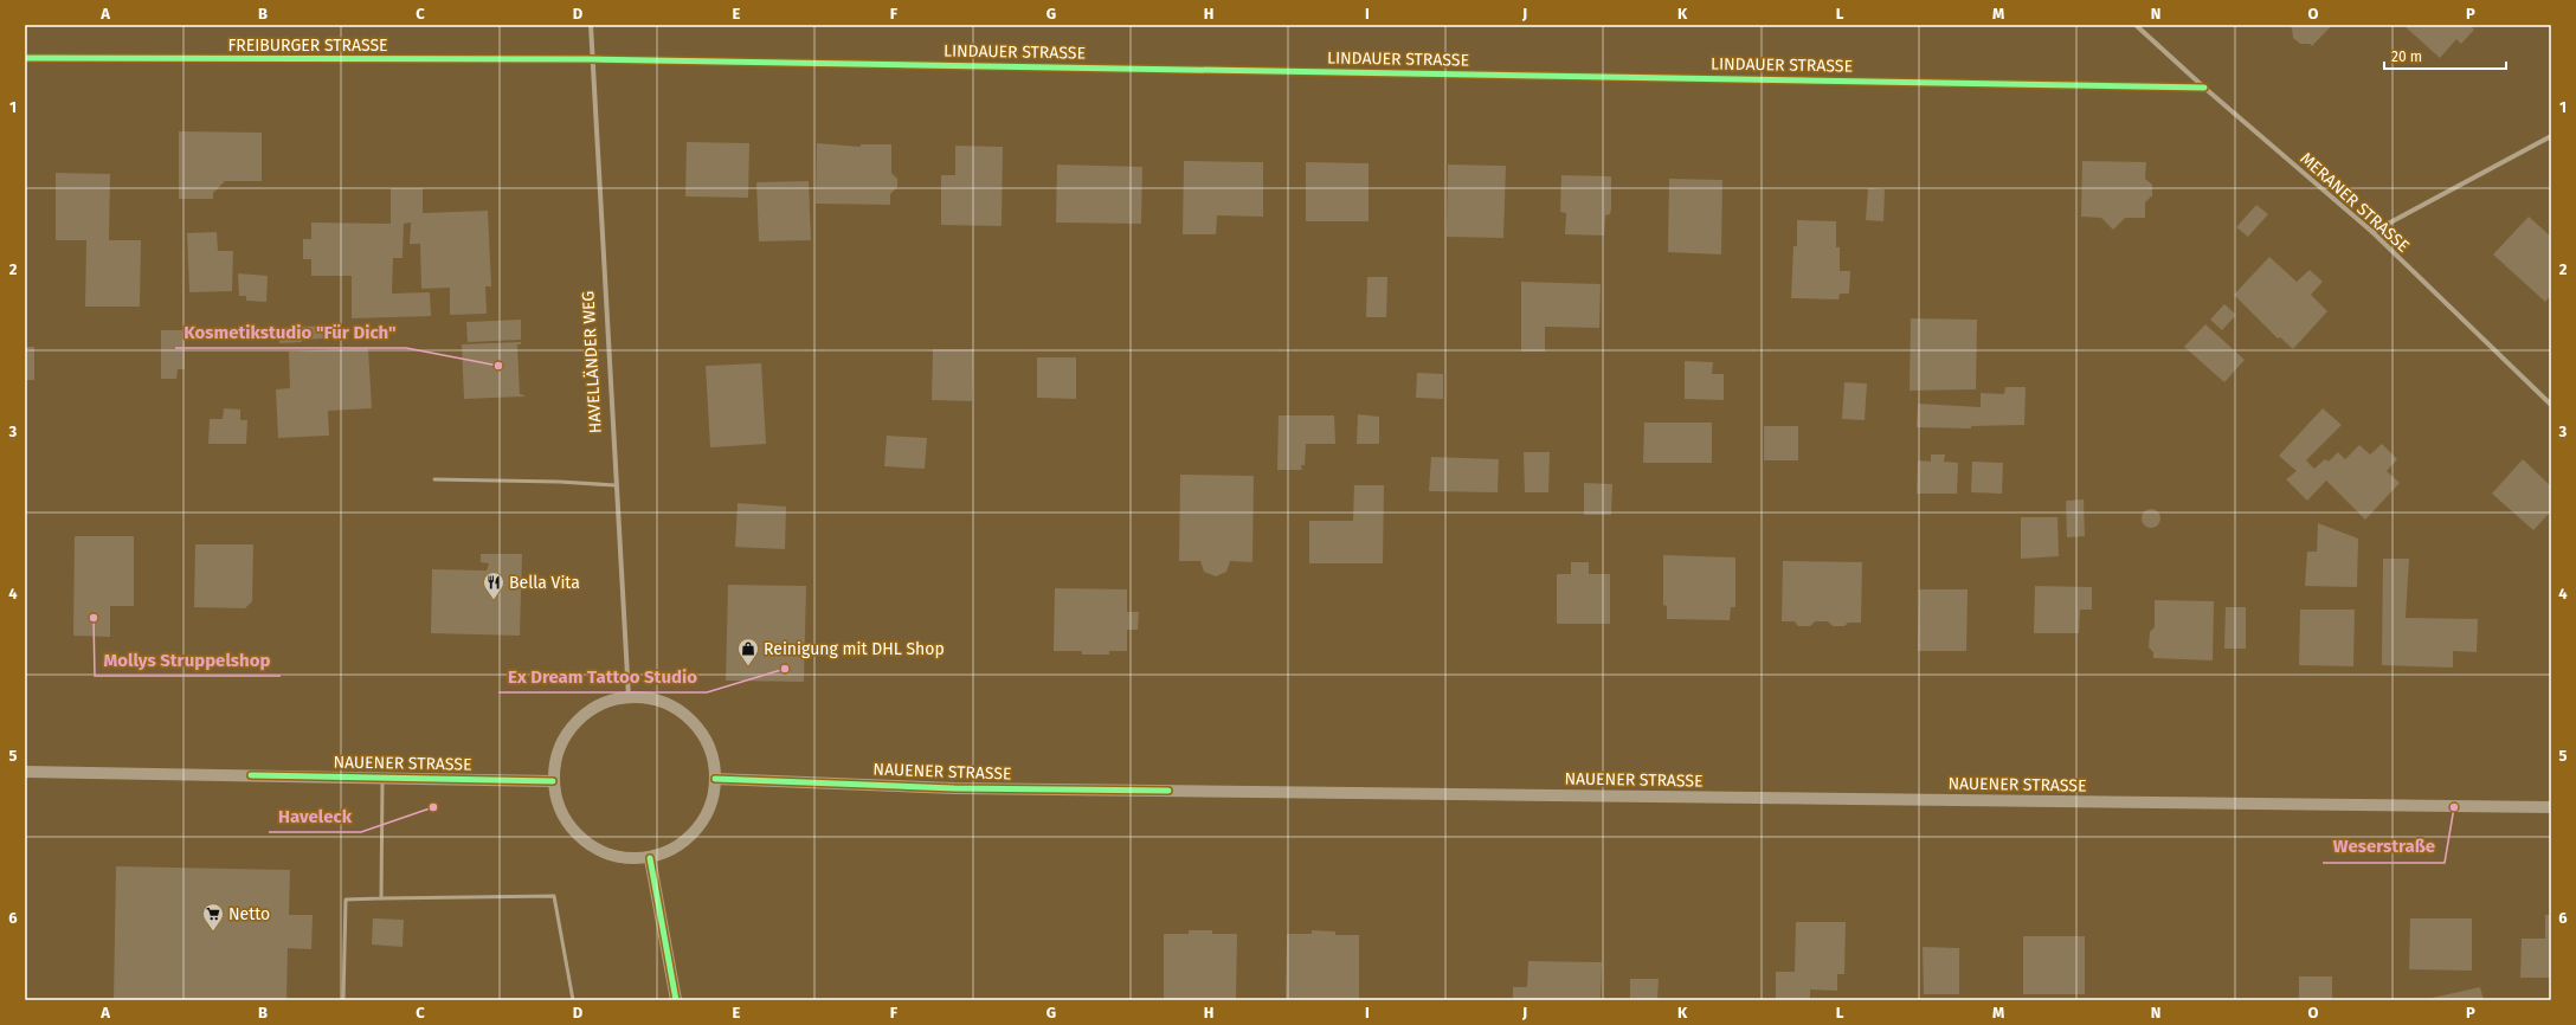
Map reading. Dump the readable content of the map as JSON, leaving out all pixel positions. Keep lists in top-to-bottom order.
{
  "streets": {
    "main road": ["NAUENER STRASSE"],
    "street": [
      "FREIBURGER STRASSE",
      "LINDAUER STRASSE",
      "MERANER STRASSE",
      "HAVELLÄNDER WEG"
    ]
  },
  "crossings": [
    ["FREIBURGER STRASSE", "LINDAUER STRASSE"],
    ["FREIBURGER STRASSE", "HAVELLÄNDER WEG"],
    ["LINDAUER STRASSE", "MERANER STRASSE"],
    ["LINDAUER STRASSE", "HAVELLÄNDER WEG"],
    ["HAVELLÄNDER WEG", "NAUENER STRASSE"]
  ],
  "places": {
    "other": [
      "Kosmetikstudio \"Für Dich\"",
      "Mollys Struppelshop",
      "Ex Dream Tattoo Studio",
      "Haveleck",
      "Weserstraße"
    ],
    "restaurant": ["Bella Vita"],
    "shop": ["Reinigung mit DHL Shop"],
    "supermarket": ["Netto"]
  },
  "scale_bar": "20 m",
  "grid": {
    "columns": [
      "A",
      "B",
      "C",
      "D",
      "E",
      "F",
      "G",
      "H",
      "I",
      "J",
      "K",
      "L",
      "M",
      "N",
      "O",
      "P"
    ],
    "rows": [
      "1",
      "2",
      "3",
      "4",
      "5",
      "6"
    ]
  }
}
